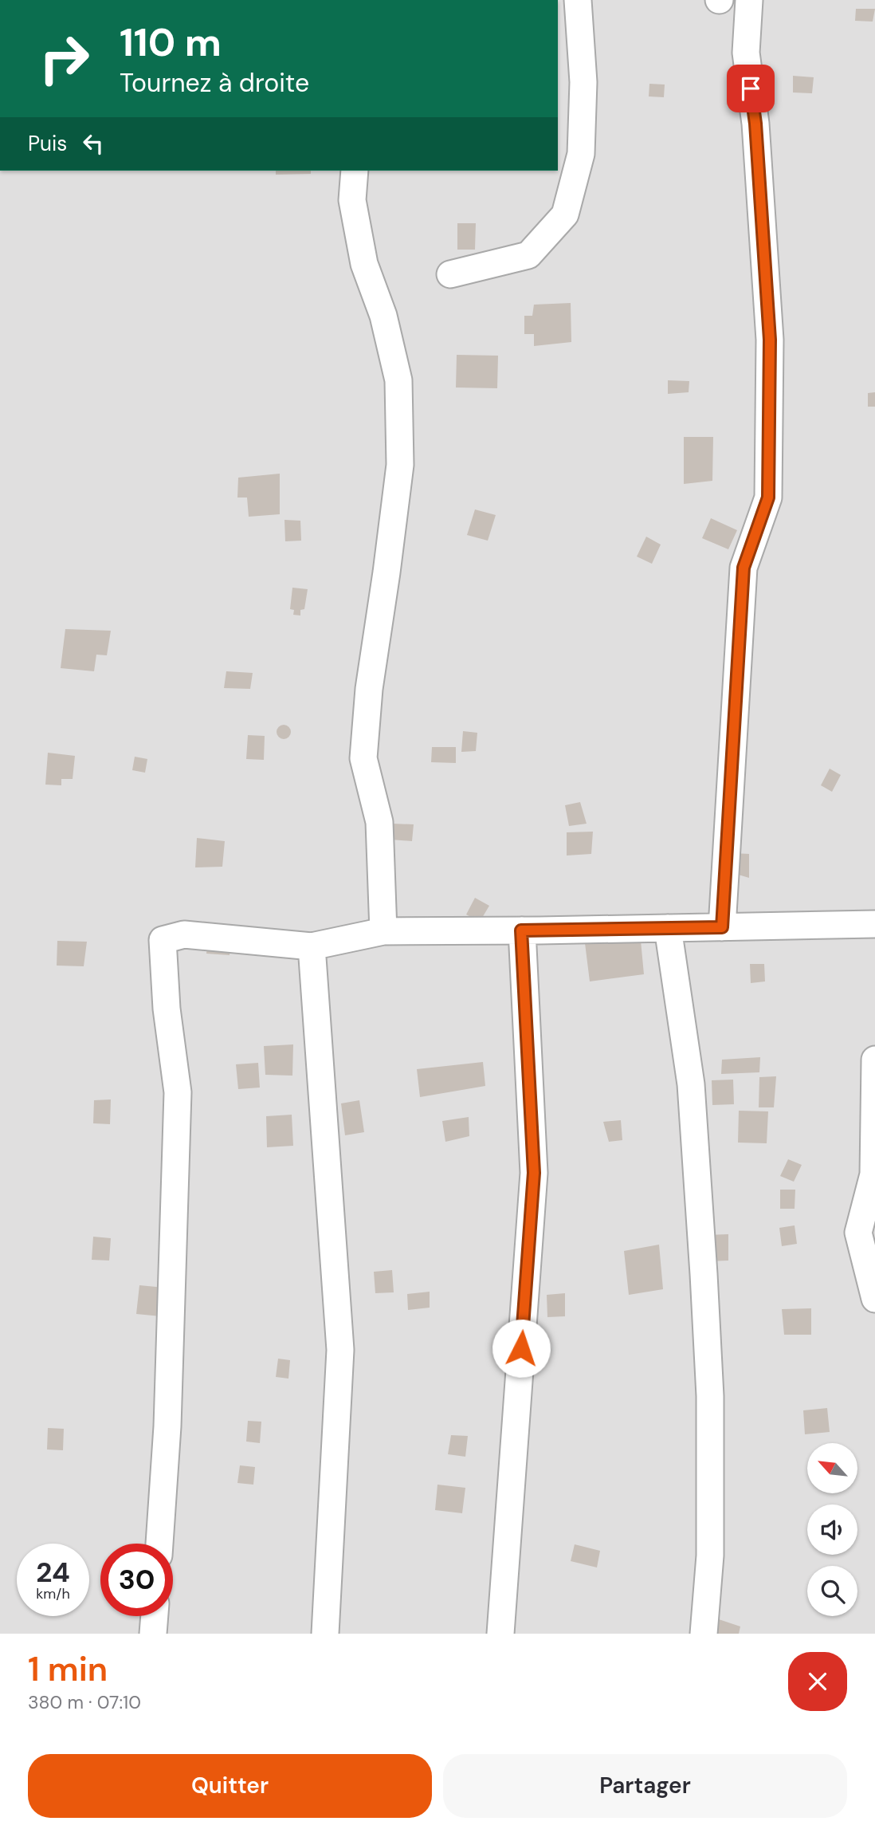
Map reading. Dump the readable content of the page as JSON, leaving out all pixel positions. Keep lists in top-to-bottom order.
{
  "north": "top left",
  "page": {
    "turn": ["110 m", "Tournez à droite"],
    "then": "Puis",
    "speed": "24 km/h",
    "limit": "30",
    "heading": ["1 min", "380 m · 07:10"],
    "buttons": ["Quitter", "Partager"]
  }
}
